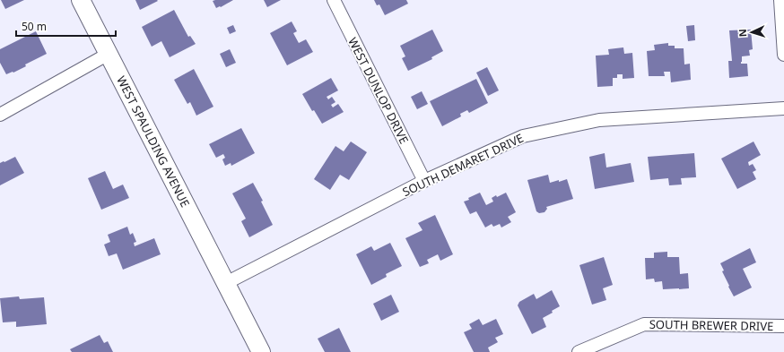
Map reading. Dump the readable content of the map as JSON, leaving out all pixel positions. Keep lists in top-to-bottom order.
{
  "streets": {
    "street": [
      "WEST DUNLOP DRIVE",
      "WEST SPAULDING AVENUE",
      "SOUTH DEMARET DRIVE",
      "SOUTH BREWER DRIVE"
    ]
  },
  "crossings": [
    ["WEST DUNLOP DRIVE", "SOUTH DEMARET DRIVE"],
    ["WEST SPAULDING AVENUE", "SOUTH DEMARET DRIVE"]
  ],
  "scale_bar": "50 m",
  "north": "left"
}
